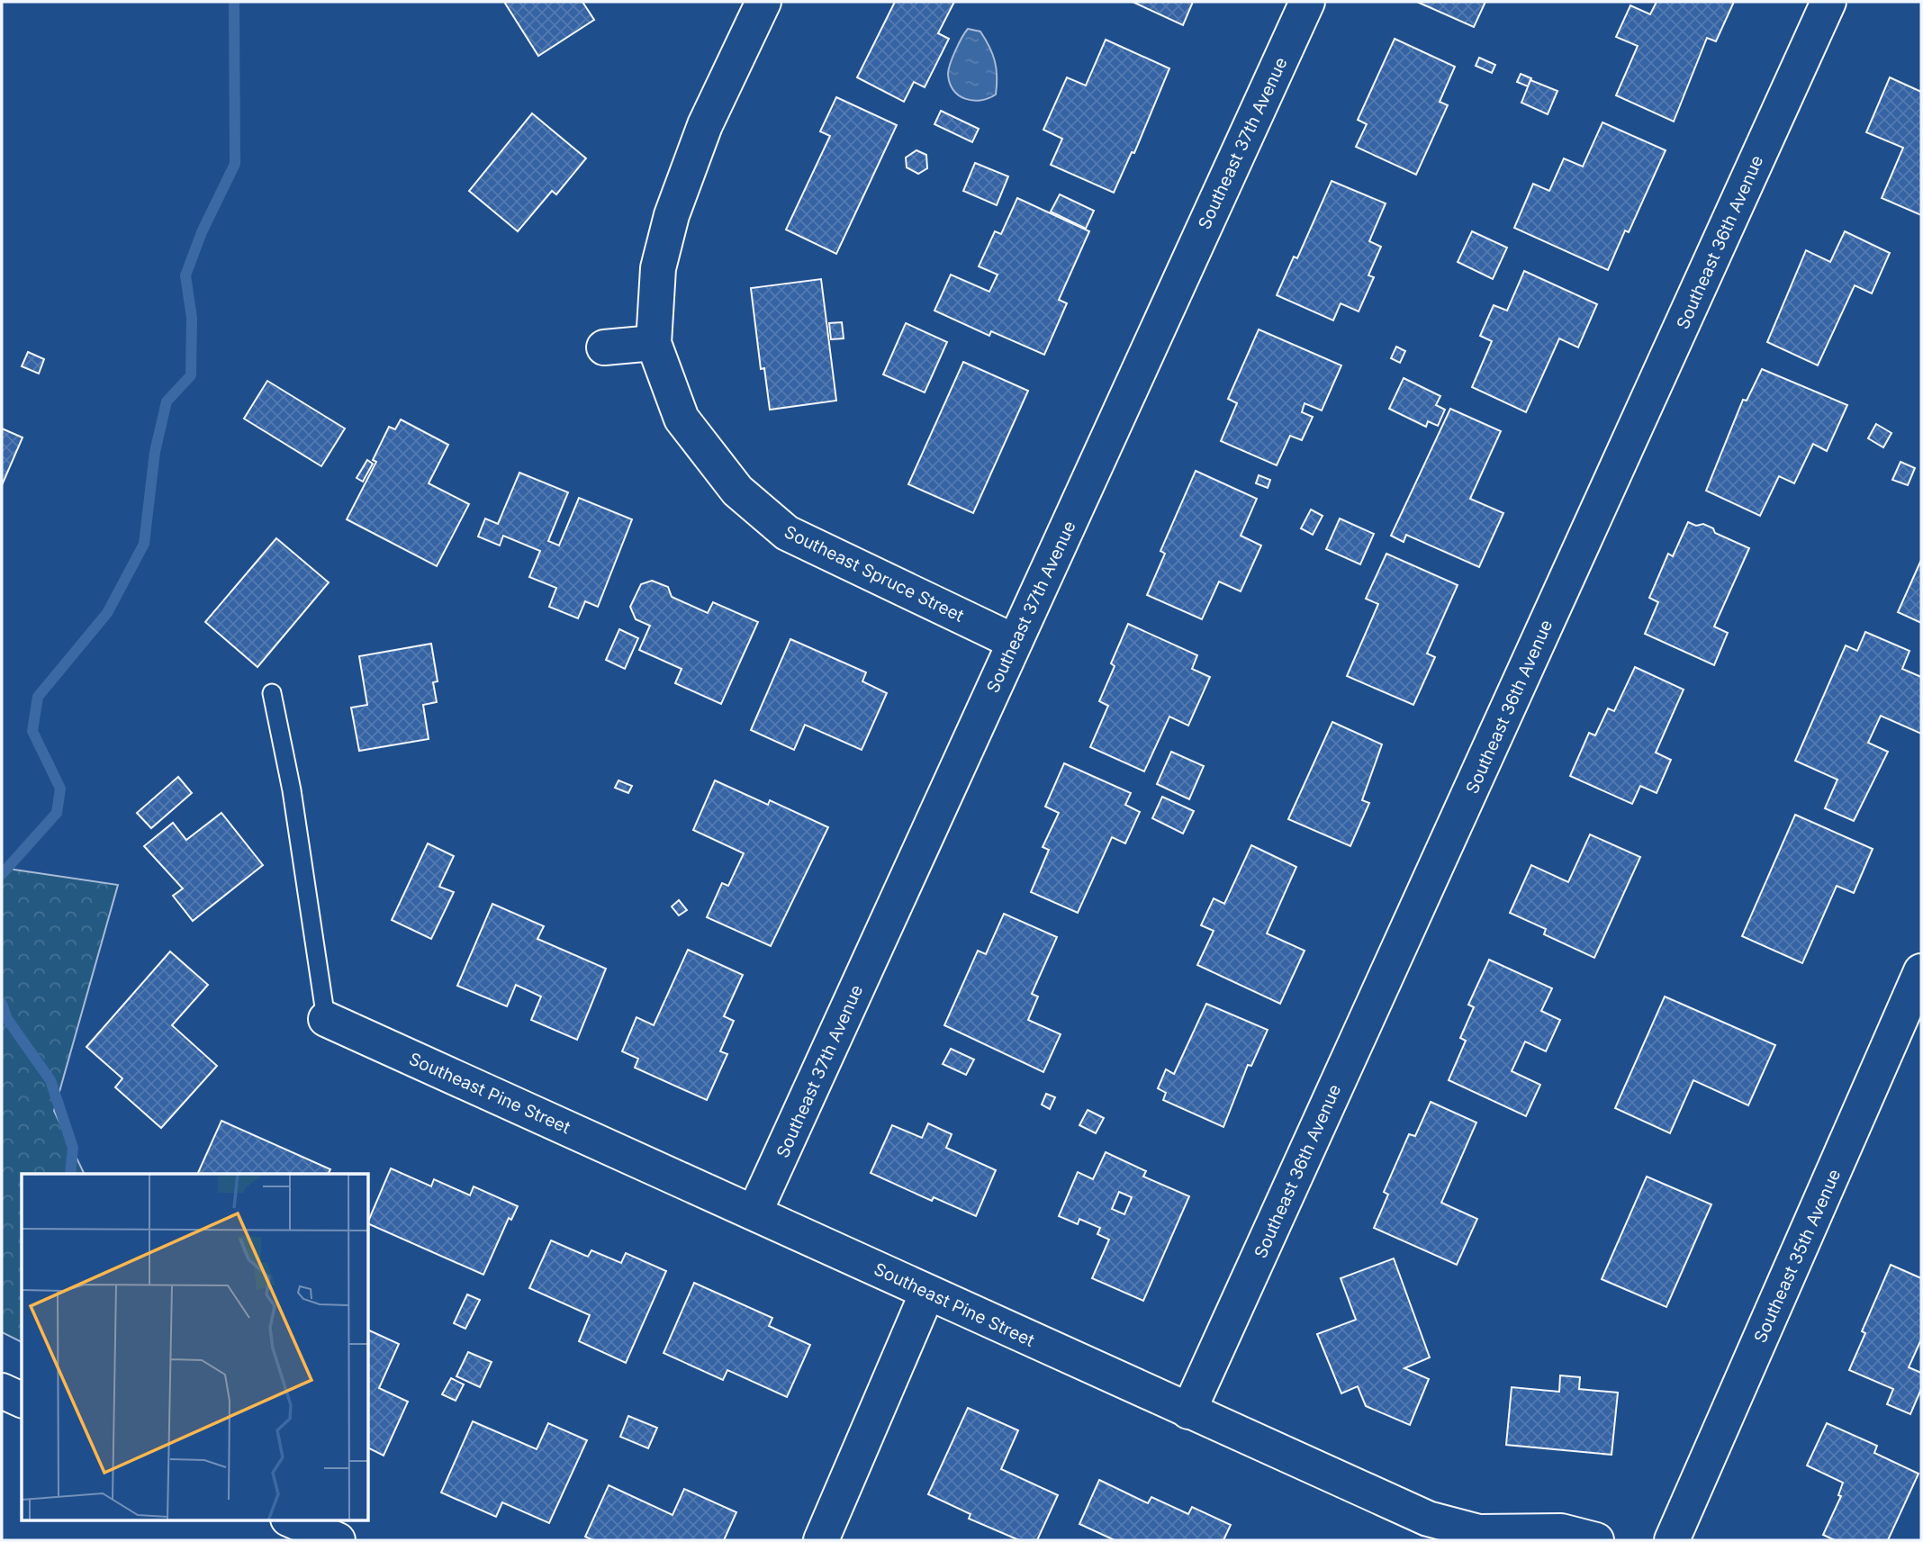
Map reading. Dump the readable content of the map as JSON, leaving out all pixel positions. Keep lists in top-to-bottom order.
{
  "streets": {
    "street": [
      "Southeast 37th Avenue",
      "Southeast 36th Avenue",
      "Southeast Spruce Street",
      "Southeast Pine Street",
      "Southeast 35th Avenue"
    ]
  },
  "crossings": [
    ["Southeast 37th Avenue", "Southeast Spruce Street"],
    ["Southeast 37th Avenue", "Southeast Pine Street"],
    ["Southeast 36th Avenue", "Southeast Pine Street"]
  ]
}
